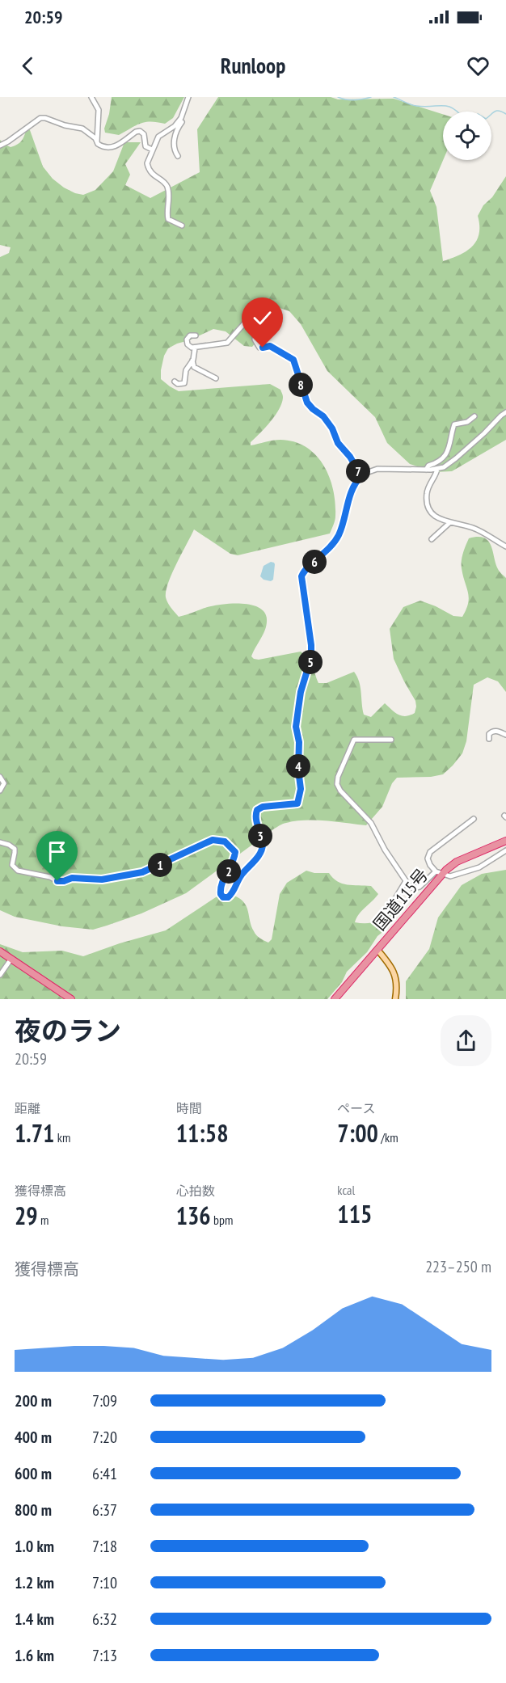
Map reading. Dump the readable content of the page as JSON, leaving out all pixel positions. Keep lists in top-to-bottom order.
{
  "streets": {
    "highway": ["国道115号"]
  },
  "page": {
    "status": "20:59",
    "header": "Runloop",
    "pins": [
      "8",
      "7",
      "6",
      "5",
      "4",
      "3",
      "1",
      "2"
    ],
    "heading": ["夜のラン", "20:59"],
    "stats": [
      ["距離", "1.71 km"],
      ["時間", "11:58"],
      ["ペース", "7:00 /km"],
      ["獲得標高", "29 m"],
      ["心拍数", "136 bpm"],
      ["kcal", "115"]
    ],
    "chart": ["獲得標高", "223–250 m"],
    "list": [
      {
        "name": "200 m",
        "note": "7:09"
      },
      {
        "name": "400 m",
        "note": "7:20"
      },
      {
        "name": "600 m",
        "note": "6:41"
      },
      {
        "name": "800 m",
        "note": "6:37"
      },
      {
        "name": "1.0 km",
        "note": "7:18"
      },
      {
        "name": "1.2 km",
        "note": "7:10"
      },
      {
        "name": "1.4 km",
        "note": "6:32"
      },
      {
        "name": "1.6 km",
        "note": "7:13"
      }
    ]
  }
}
